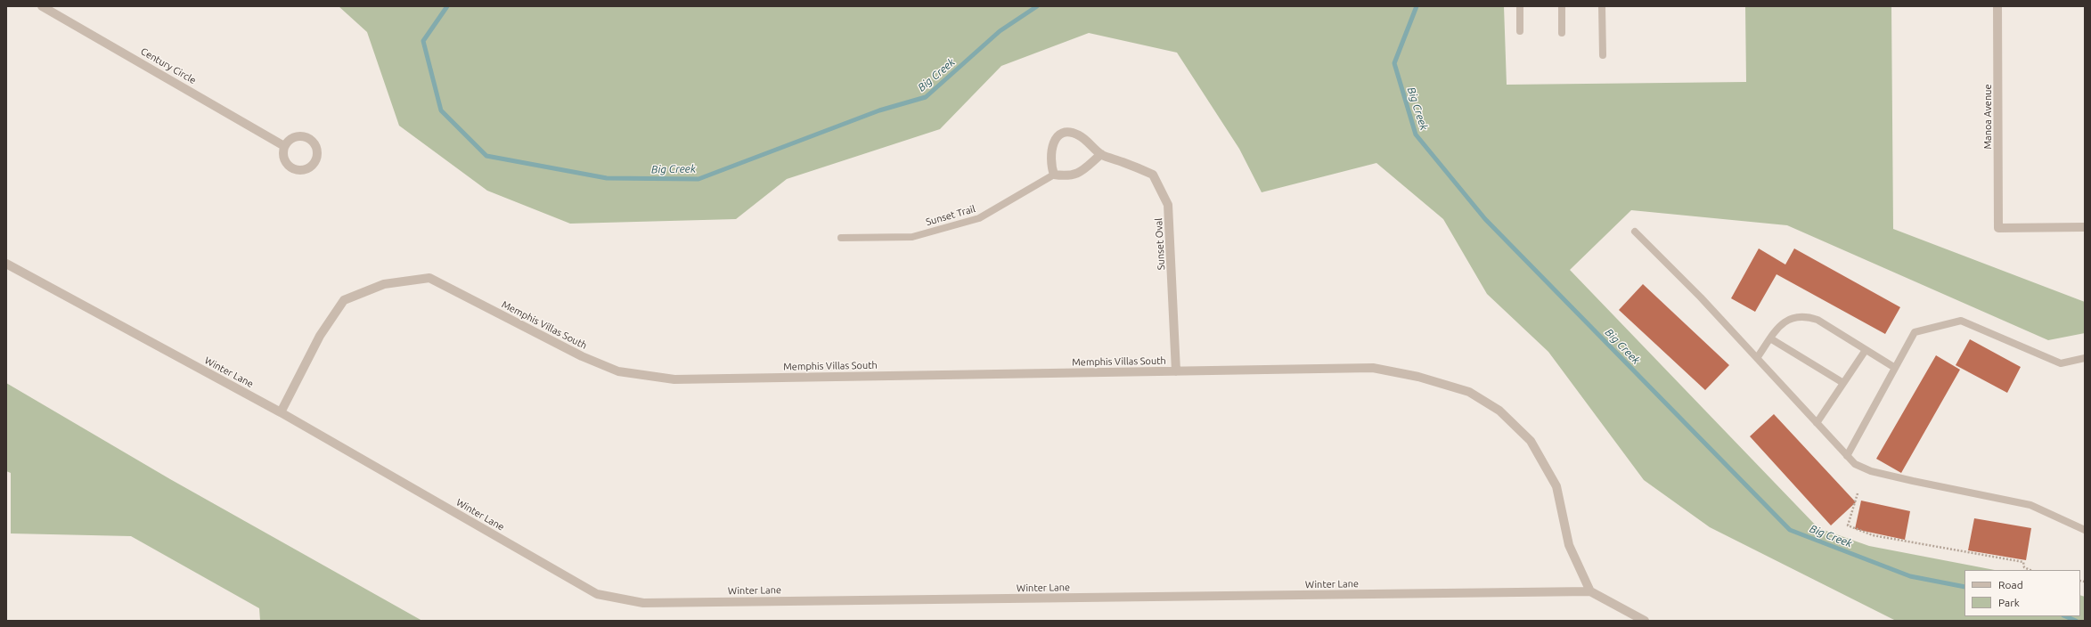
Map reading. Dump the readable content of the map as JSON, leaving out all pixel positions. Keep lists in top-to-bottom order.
{
  "streets": {
    "street": [
      "Century Circle",
      "Manoa Avenue",
      "Sunset Oval",
      "Memphis Villas South",
      "Winter Lane"
    ],
    "lane": ["Sunset Trail"]
  },
  "crossings": [
    ["Sunset Trail", "Sunset Oval"],
    ["Sunset Oval", "Memphis Villas South"],
    ["Memphis Villas South", "Winter Lane"]
  ],
  "water": ["Big Creek"],
  "legend": ["Road", "Park"]
}
